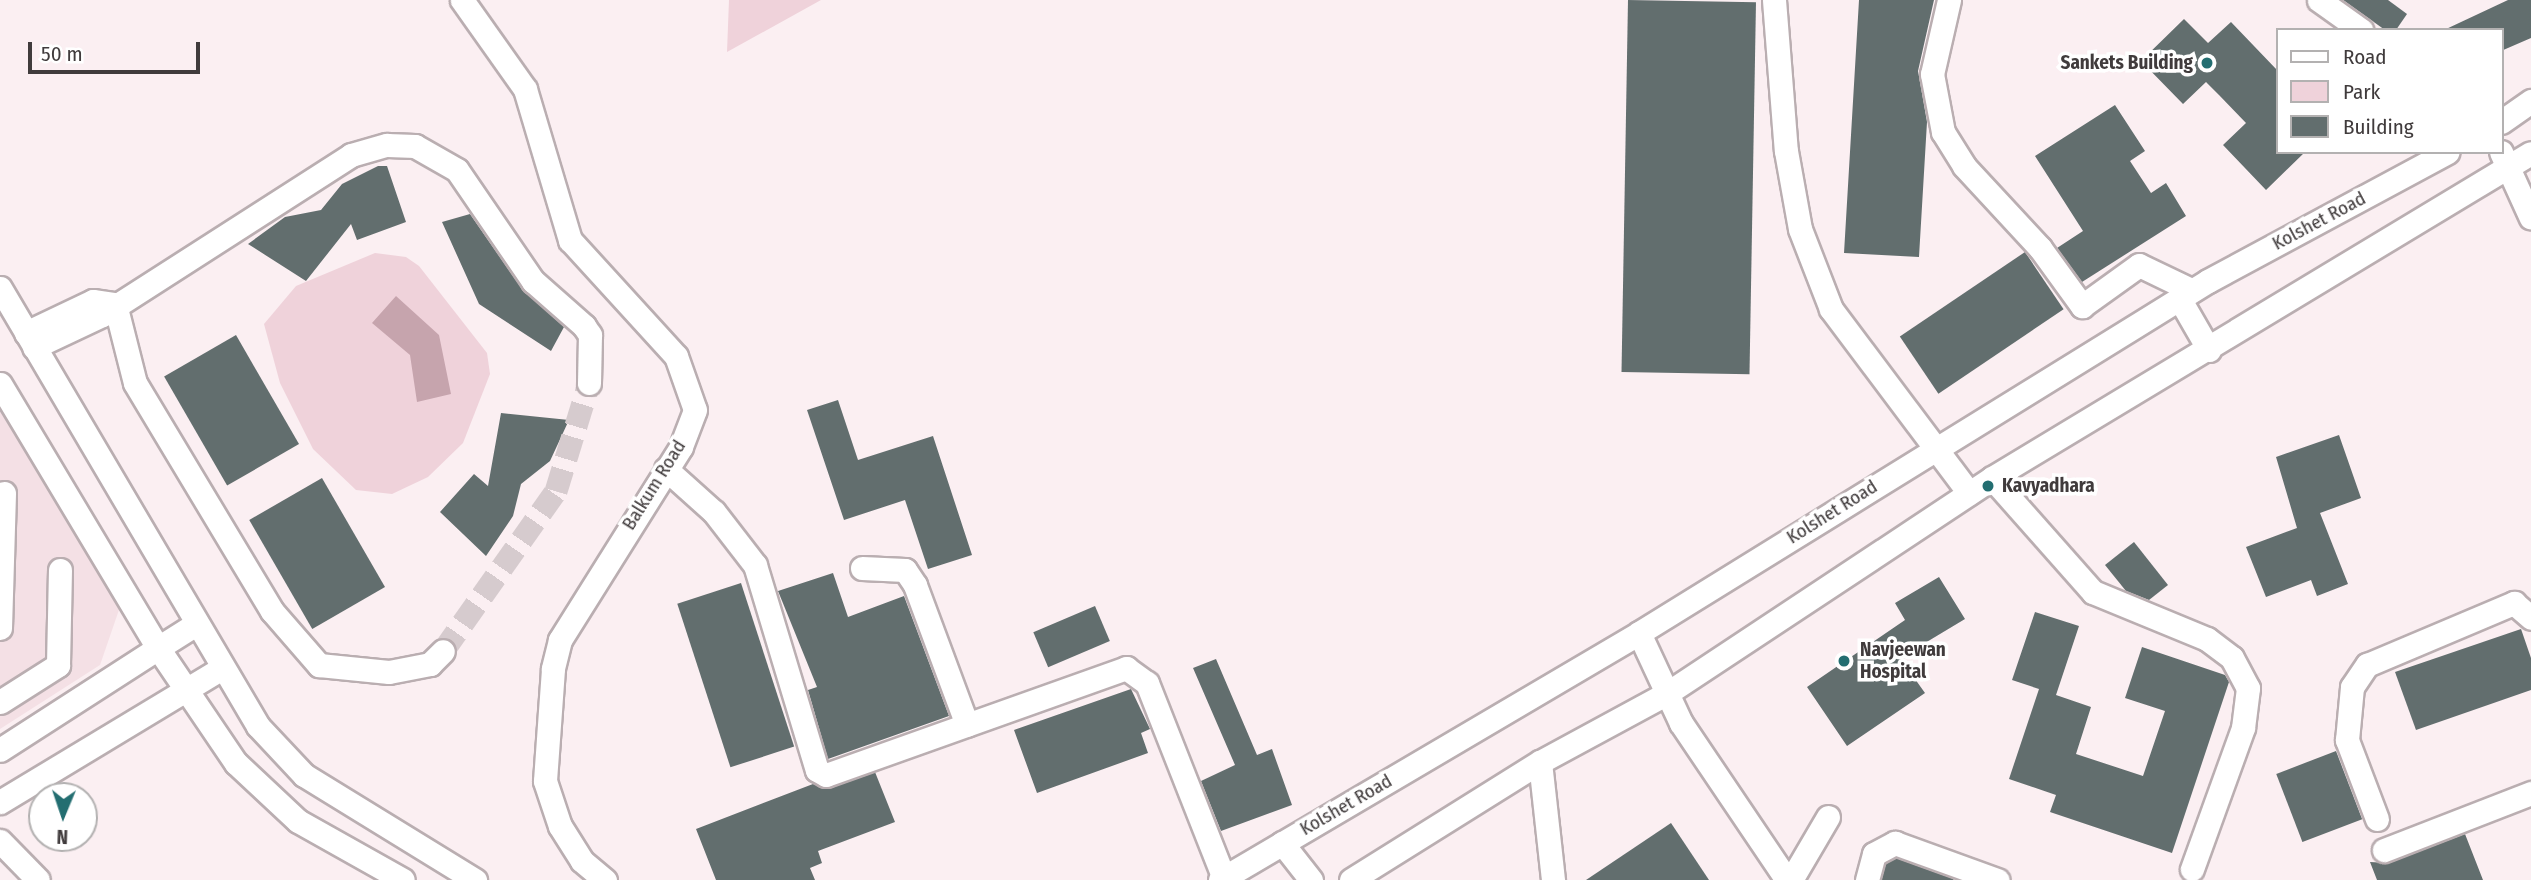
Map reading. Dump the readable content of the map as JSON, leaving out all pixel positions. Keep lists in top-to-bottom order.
{
  "streets": {
    "street": ["Kolshet Road", "Balkum Road"]
  },
  "places": ["Sankets Building", "Kavyadhara", "Navjeewan Hospital"],
  "legend": ["Road", "Park", "Building"],
  "scale_bar": "50 m",
  "north": "bottom"
}
